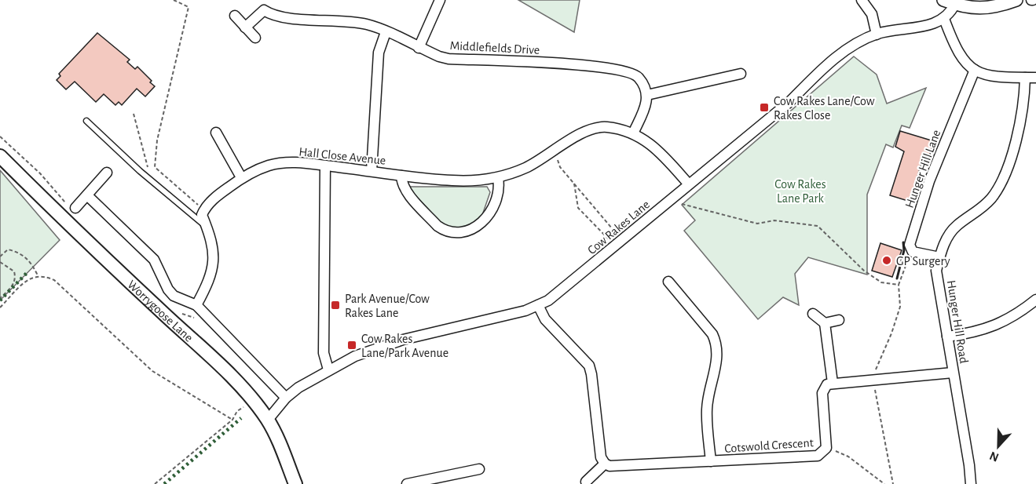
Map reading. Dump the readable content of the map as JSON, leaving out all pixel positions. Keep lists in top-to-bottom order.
{
  "streets": {
    "main road": ["Worrygoose Lane"],
    "street": [
      "Middlefields Drive",
      "Hall Close Avenue",
      "Hunger Hill Lane",
      "Cow Rakes Lane",
      "Hunger Hill Road",
      "Cotswold Crescent"
    ]
  },
  "crossings": [
    ["Hall Close Avenue", "Cow Rakes Lane"],
    ["Cow Rakes Lane", "Worrygoose Lane"]
  ],
  "parks": ["Cow Rakes Lane Park"],
  "places": {
    "transit": ["Cow Rakes Lane/Cow Rakes Close", "Park Avenue/Cow Rakes Lane", "Cow Rakes Lane/Park Avenue"],
    "other": ["GP Surgery"]
  },
  "north": "bottom"
}
